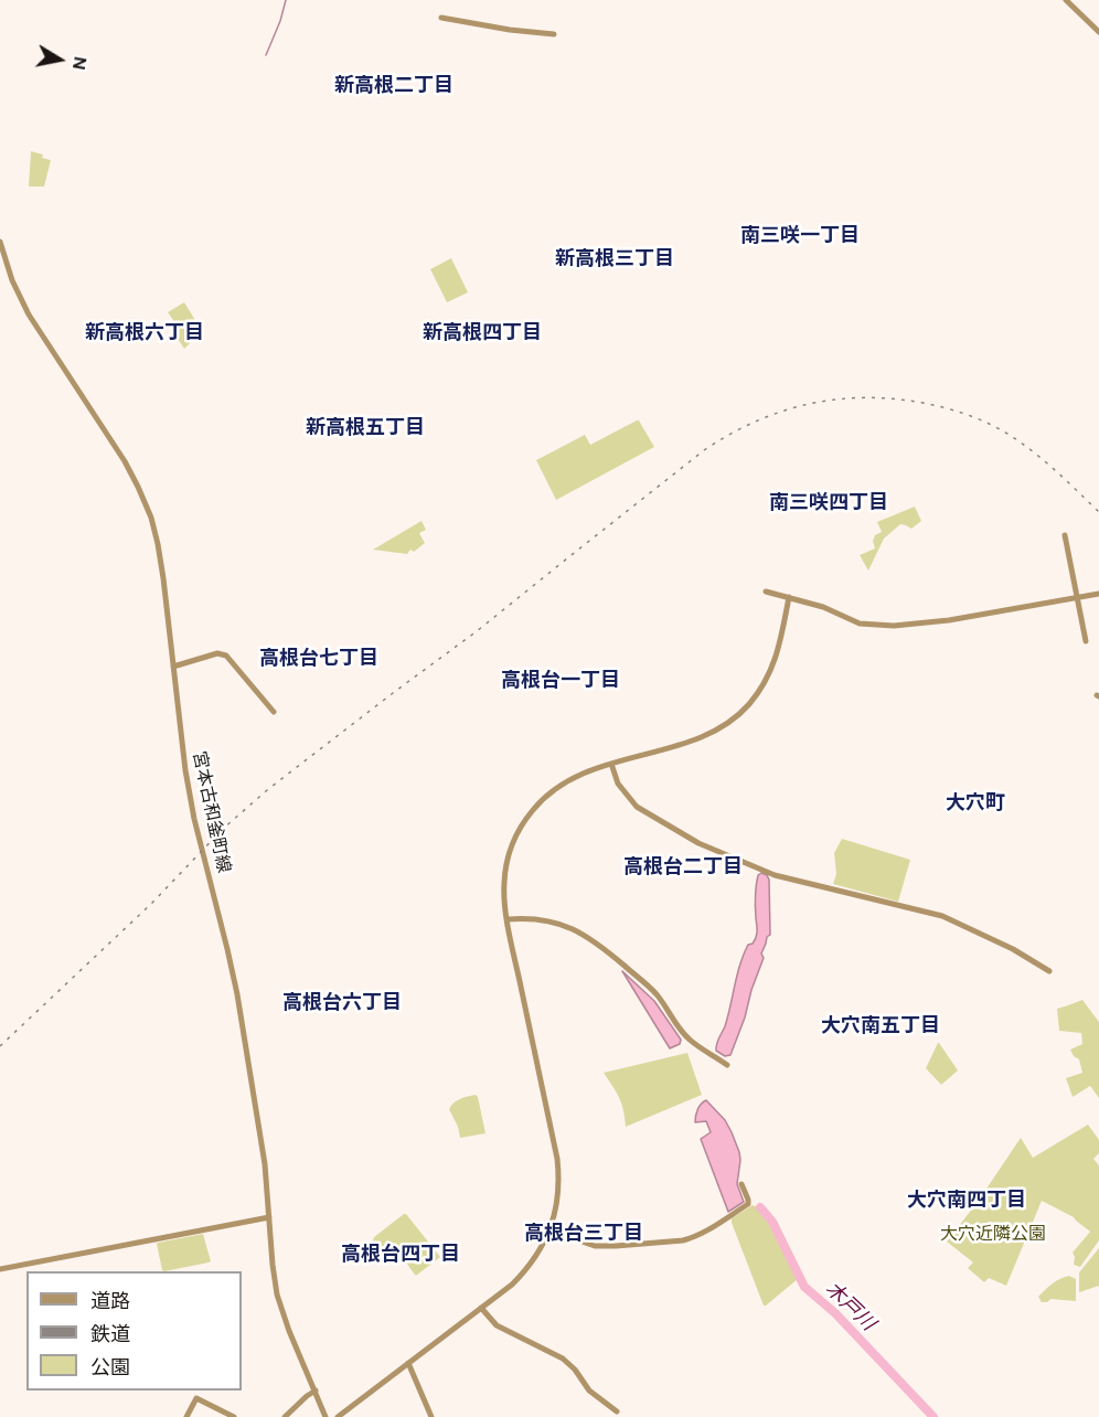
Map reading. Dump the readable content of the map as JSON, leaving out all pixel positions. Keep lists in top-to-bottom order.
{
  "streets": {
    "street": ["宮本古和釜町線"]
  },
  "districts": [
    "新高根二丁目",
    "南三咲一丁目",
    "新高根三丁目",
    "新高根六丁目",
    "新高根四丁目",
    "新高根五丁目",
    "南三咲四丁目",
    "高根台七丁目",
    "高根台一丁目",
    "大穴町",
    "高根台二丁目",
    "高根台六丁目",
    "大穴南五丁目",
    "大穴南四丁目",
    "高根台三丁目",
    "高根台四丁目"
  ],
  "water": ["木戸川"],
  "parks": ["大穴近隣公園"],
  "legend": ["道路", "鉄道", "公園"],
  "north": "right"
}
